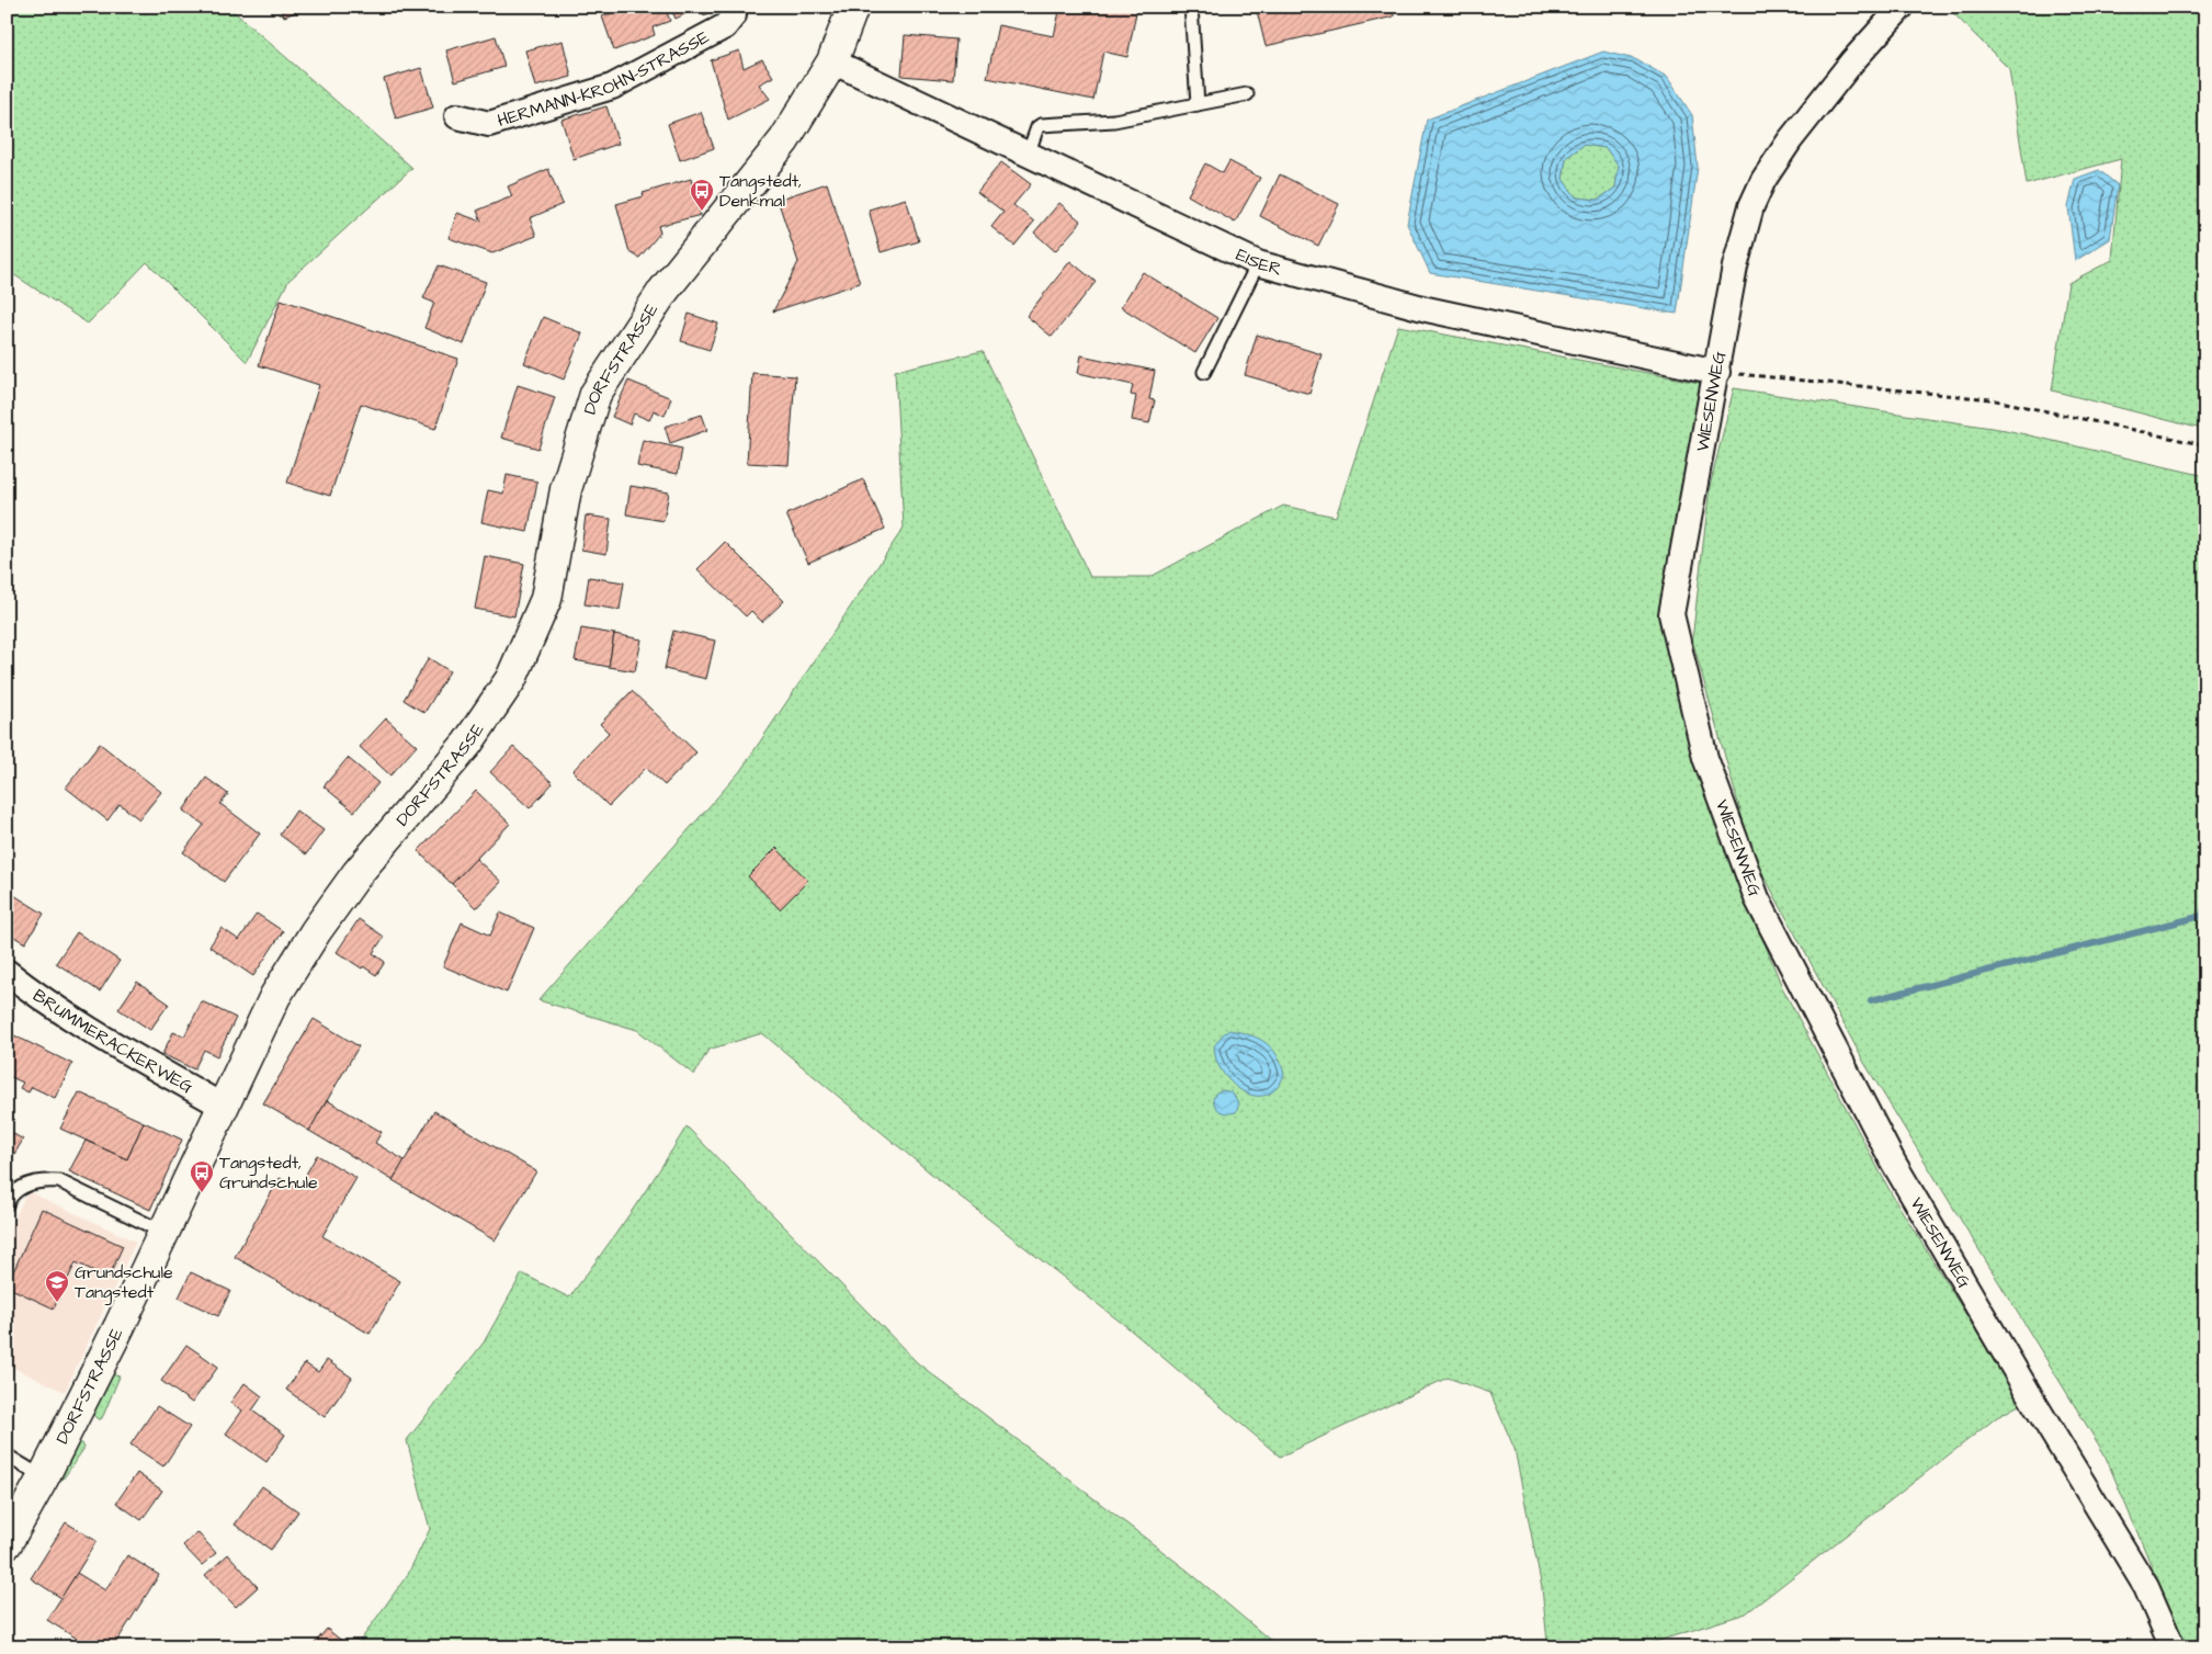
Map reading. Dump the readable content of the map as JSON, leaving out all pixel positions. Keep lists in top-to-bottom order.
{
  "streets": {
    "main road": ["DORFSTRASSE"],
    "street": [
      "HERMANN-KROHN-STRASSE",
      "EISER",
      "WIESENWEG",
      "BRUMMERACKERWEG"
    ]
  },
  "crossings": [
    ["EISER", "DORFSTRASSE"],
    ["EISER", "WIESENWEG"],
    ["DORFSTRASSE", "BRUMMERACKERWEG"]
  ],
  "places": {
    "bus stop": ["Tangstedt, Denkmal", "Tangstedt, Grundschule"],
    "school or university": ["Grundschule Tangstedt"]
  }
}
